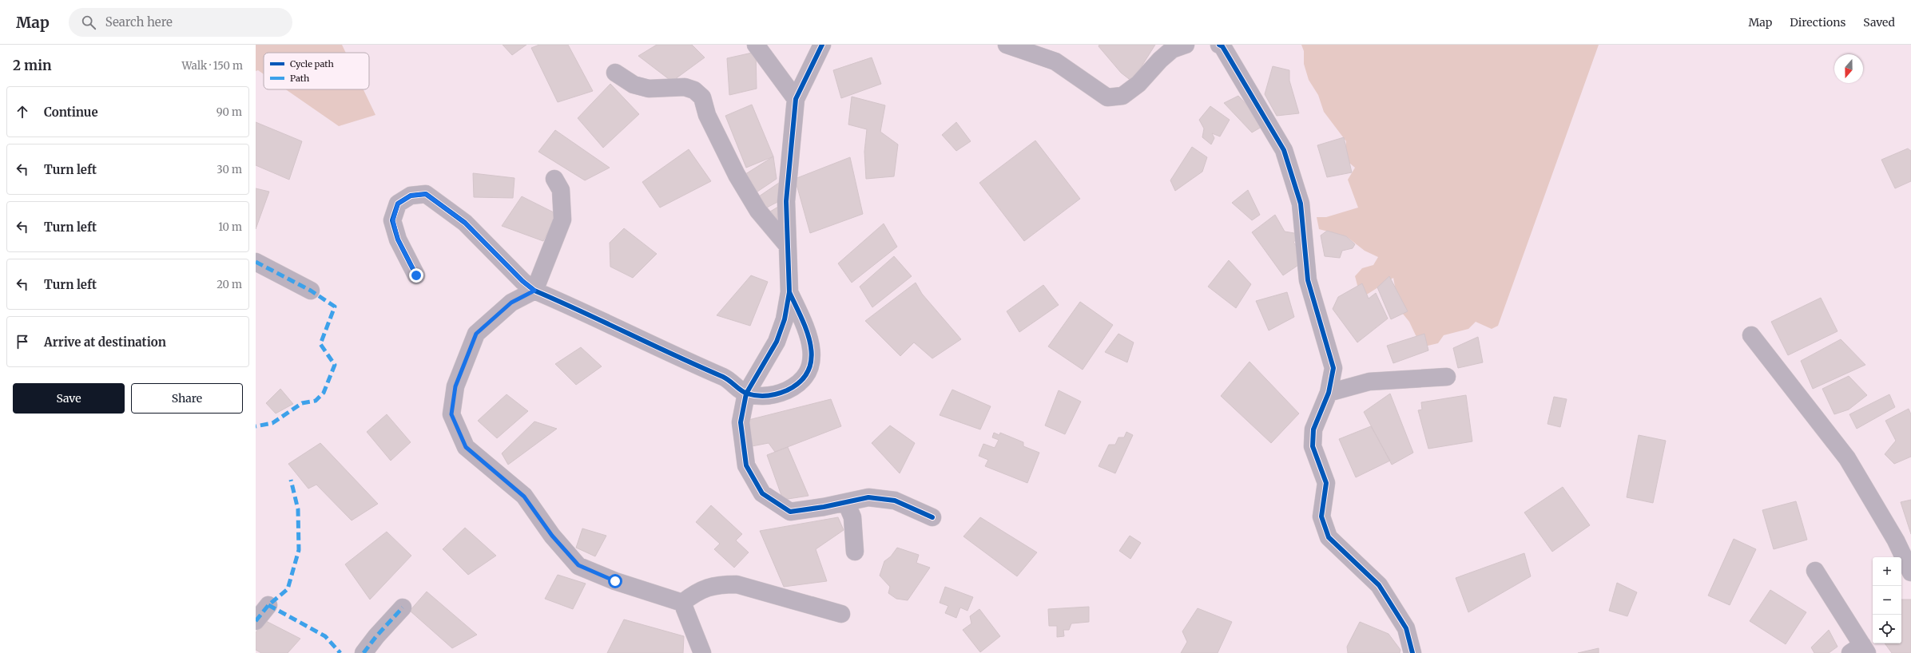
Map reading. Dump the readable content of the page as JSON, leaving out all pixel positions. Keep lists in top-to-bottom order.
{
  "legend": ["Cycle path", "Path"],
  "north": "bottom",
  "page": {
    "header": "Map",
    "search": "Search here",
    "nav": ["Map", "Directions", "Saved"],
    "heading": ["2 min", "Walk · 150 m"],
    "list": [
      ["Continue", "90 m"],
      ["Turn left", "30 m"],
      ["Turn left", "10 m"],
      ["Turn left", "20 m"],
      "Arrive at destination"
    ],
    "buttons": ["Save", "Share"],
    "map_buttons": ["+", "−"]
  }
}
